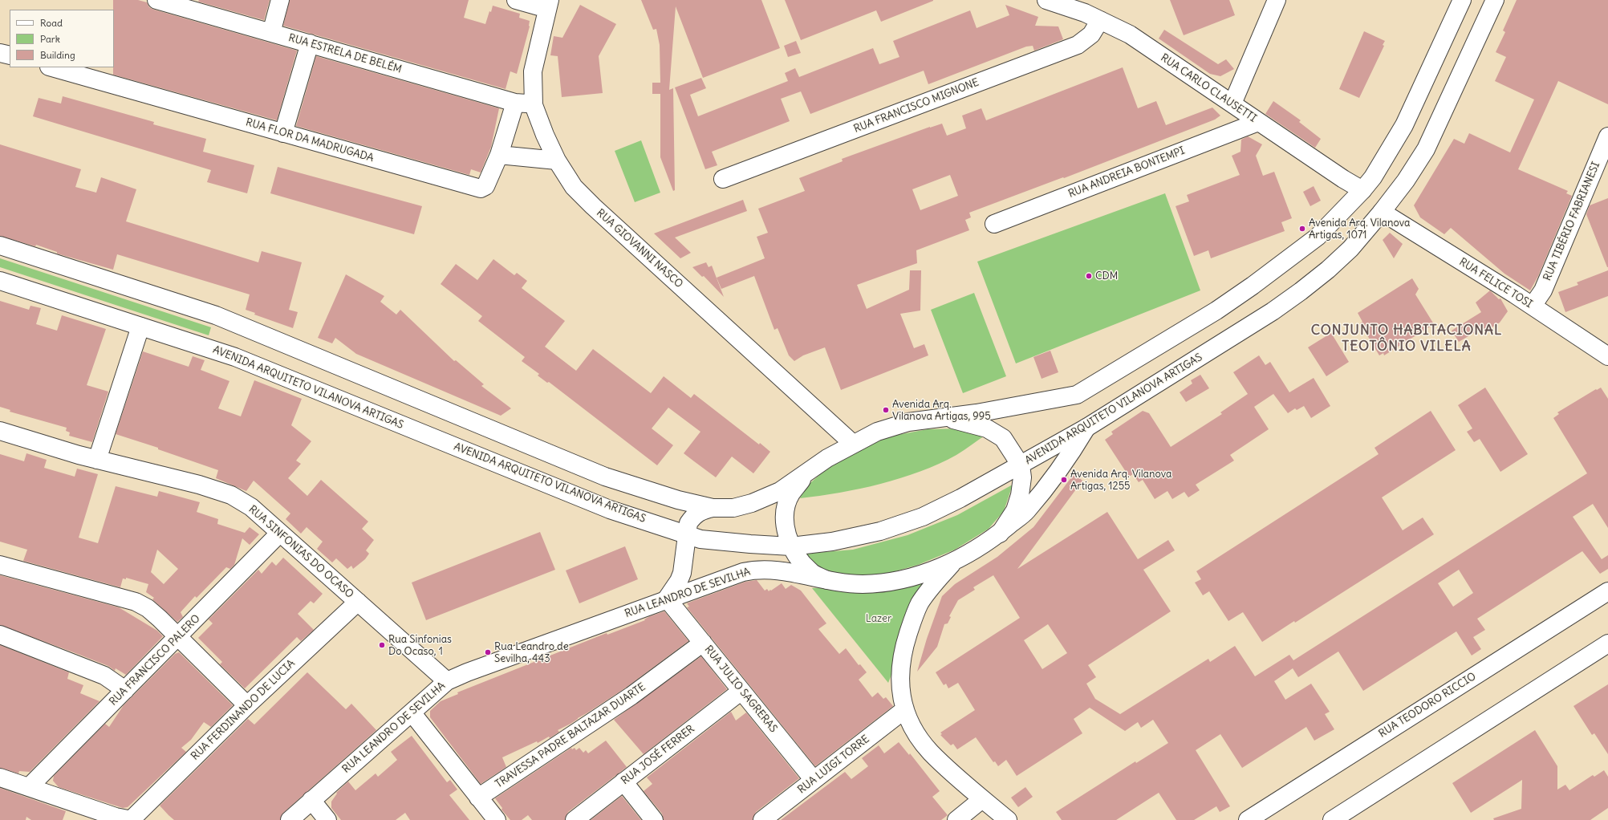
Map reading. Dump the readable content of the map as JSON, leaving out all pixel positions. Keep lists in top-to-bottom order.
{
  "streets": {
    "street": [
      "RUA ESTRELA DE BELÉM",
      "RUA CARLO CLAUSETTI",
      "RUA FRANCISCO MIGNONE",
      "RUA FLOR DA MADRUGADA",
      "RUA ANDREIA BONTEMPI",
      "RUA TIBÉRIO FABRIANESI",
      "RUA GIOVANNI NASCO",
      "RUA FELICE TOSI",
      "AVENIDA ARQUITETO VILANOVA ARTIGAS",
      "RUA SINFONIAS DO OCASO",
      "RUA LEANDRO DE SEVILHA",
      "RUA FRANCISCO PALERO",
      "RUA JULIO SAGRERAS",
      "RUA TEODORO RICCIO",
      "RUA FERDINANDO DE LUCIA",
      "TRAVESSA PADRE BALTAZAR DUARTE",
      "RUA JOSÉ FERRER",
      "RUA LUIGI TORRE"
    ]
  },
  "crossings": [
    ["RUA ESTRELA DE BELÉM", "RUA FLOR DA MADRUGADA"],
    ["RUA ESTRELA DE BELÉM", "RUA GIOVANNI NASCO"],
    ["RUA CARLO CLAUSETTI", "RUA FRANCISCO MIGNONE"],
    ["RUA CARLO CLAUSETTI", "RUA ANDREIA BONTEMPI"],
    ["RUA TIBÉRIO FABRIANESI", "RUA FELICE TOSI"],
    ["RUA FELICE TOSI", "AVENIDA ARQUITETO VILANOVA ARTIGAS"],
    ["AVENIDA ARQUITETO VILANOVA ARTIGAS", "RUA LEANDRO DE SEVILHA"],
    ["RUA SINFONIAS DO OCASO", "RUA LEANDRO DE SEVILHA"],
    ["RUA SINFONIAS DO OCASO", "RUA FRANCISCO PALERO"],
    ["RUA SINFONIAS DO OCASO", "RUA FERDINANDO DE LUCIA"],
    ["RUA LEANDRO DE SEVILHA", "RUA JULIO SAGRERAS"],
    ["RUA JULIO SAGRERAS", "TRAVESSA PADRE BALTAZAR DUARTE"],
    ["RUA JULIO SAGRERAS", "RUA JOSÉ FERRER"],
    ["RUA JULIO SAGRERAS", "RUA LUIGI TORRE"]
  ],
  "districts": ["CONJUNTO HABITACIONAL TEOTÔNIO VILELA"],
  "parks": ["Lazer"],
  "places": [
    "Avenida Arq. Vilanova Artigas, 1071",
    "CDM",
    "Avenida Arq. Vilanova Artigas, 995",
    "Avenida Arq. Vilanova Artigas, 1255",
    "Rua Sinfonias Do Ocaso, 1",
    "Rua Leandro de Sevilha, 443"
  ],
  "legend": ["Road", "Park", "Building"]
}
